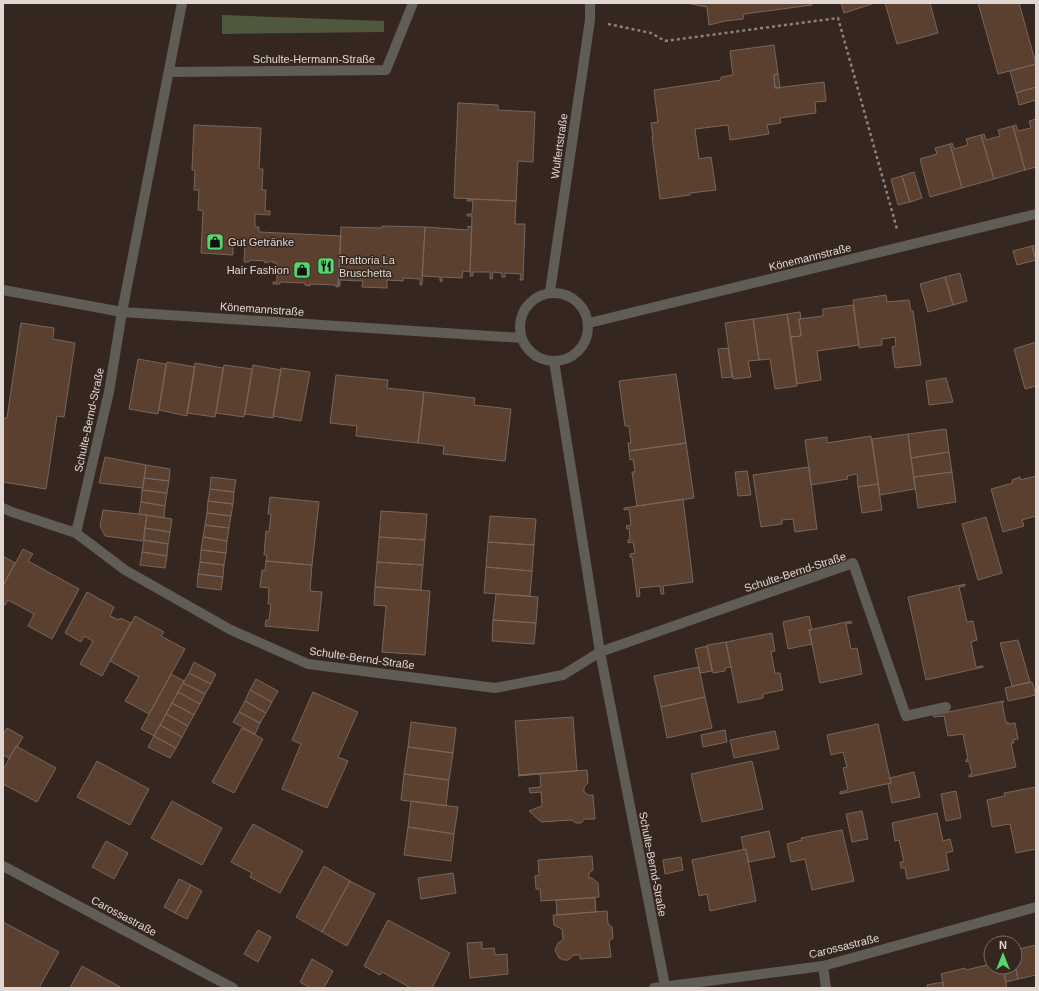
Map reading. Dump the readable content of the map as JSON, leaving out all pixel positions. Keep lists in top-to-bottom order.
{
  "streets": {
    "street": [
      "Schulte-Hermann-Straße",
      "Wulfertstraße",
      "Könemannstraße",
      "Schulte-Bernd-Straße",
      "Carossastraße"
    ]
  },
  "crossings": [
    ["Wulfertstraße", "Könemannstraße"],
    ["Wulfertstraße", "Schulte-Bernd-Straße"],
    ["Könemannstraße", "Schulte-Bernd-Straße"],
    ["Schulte-Bernd-Straße", "Carossastraße"]
  ],
  "places": {
    "shop": ["Gut Getränke", "Hair Fashion"],
    "restaurant": ["Trattoria La Bruschetta"]
  },
  "north": "top"
}
